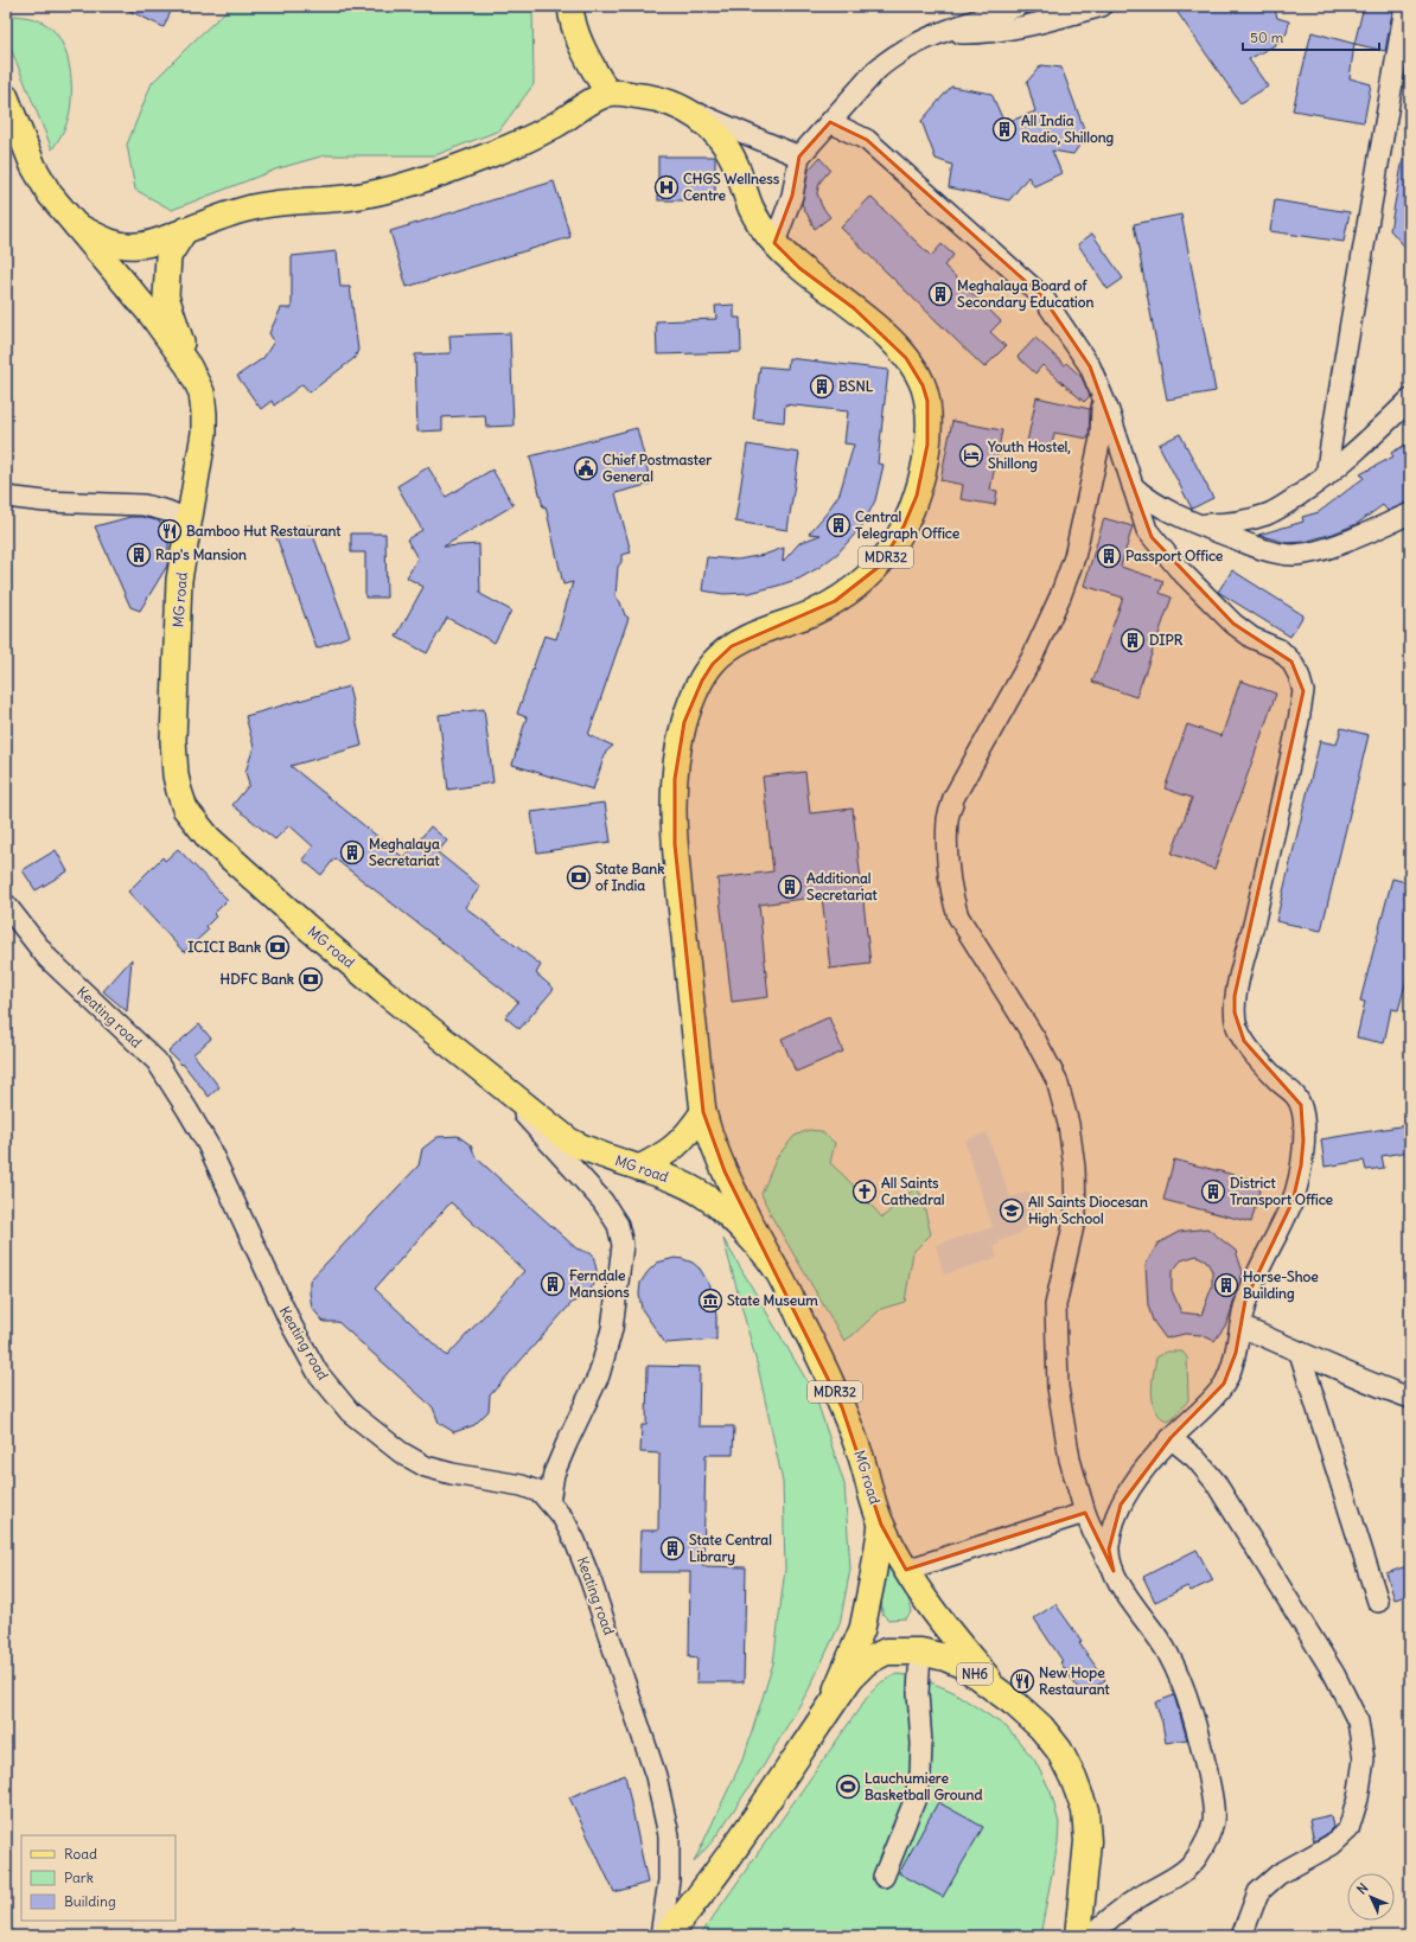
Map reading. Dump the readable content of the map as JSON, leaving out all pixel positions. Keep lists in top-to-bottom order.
{
  "streets": {
    "highway": ["NH6"],
    "main road": ["MDR32", "MG road"],
    "street": ["Keating road"]
  },
  "crossings": [
    ["MDR32", "MG road"],
    ["MG road", "NH6"]
  ],
  "places": {
    "building": [
      "All India Radio, Shillong",
      "Meghalaya Board of Secondary Education",
      "BSNL",
      "Central Telegraph Office",
      "Rap's Mansion",
      "Passport Office",
      "DIPR",
      "Meghalaya Secretariat",
      "Additional Secretariat",
      "District Transport Office",
      "Ferndale Mansions",
      "Horse-Shoe Building",
      "State Central Library"
    ],
    "hospital": ["CHGS Wellness Centre"],
    "hotel": ["Youth Hostel, Shillong"],
    "public building": ["Chief Postmaster General"],
    "restaurant": ["Bamboo Hut Restaurant", "New Hope Restaurant"],
    "bank": ["State Bank of India", "ICICI Bank", "HDFC Bank"],
    "church": ["All Saints Cathedral"],
    "school or university": ["All Saints Diocesan High School"],
    "museum": ["State Museum"],
    "sports": ["Lauchumiere Basketball Ground"]
  },
  "legend": ["Road", "Park", "Building"],
  "scale_bar": "50 m",
  "north": "top left"
}
